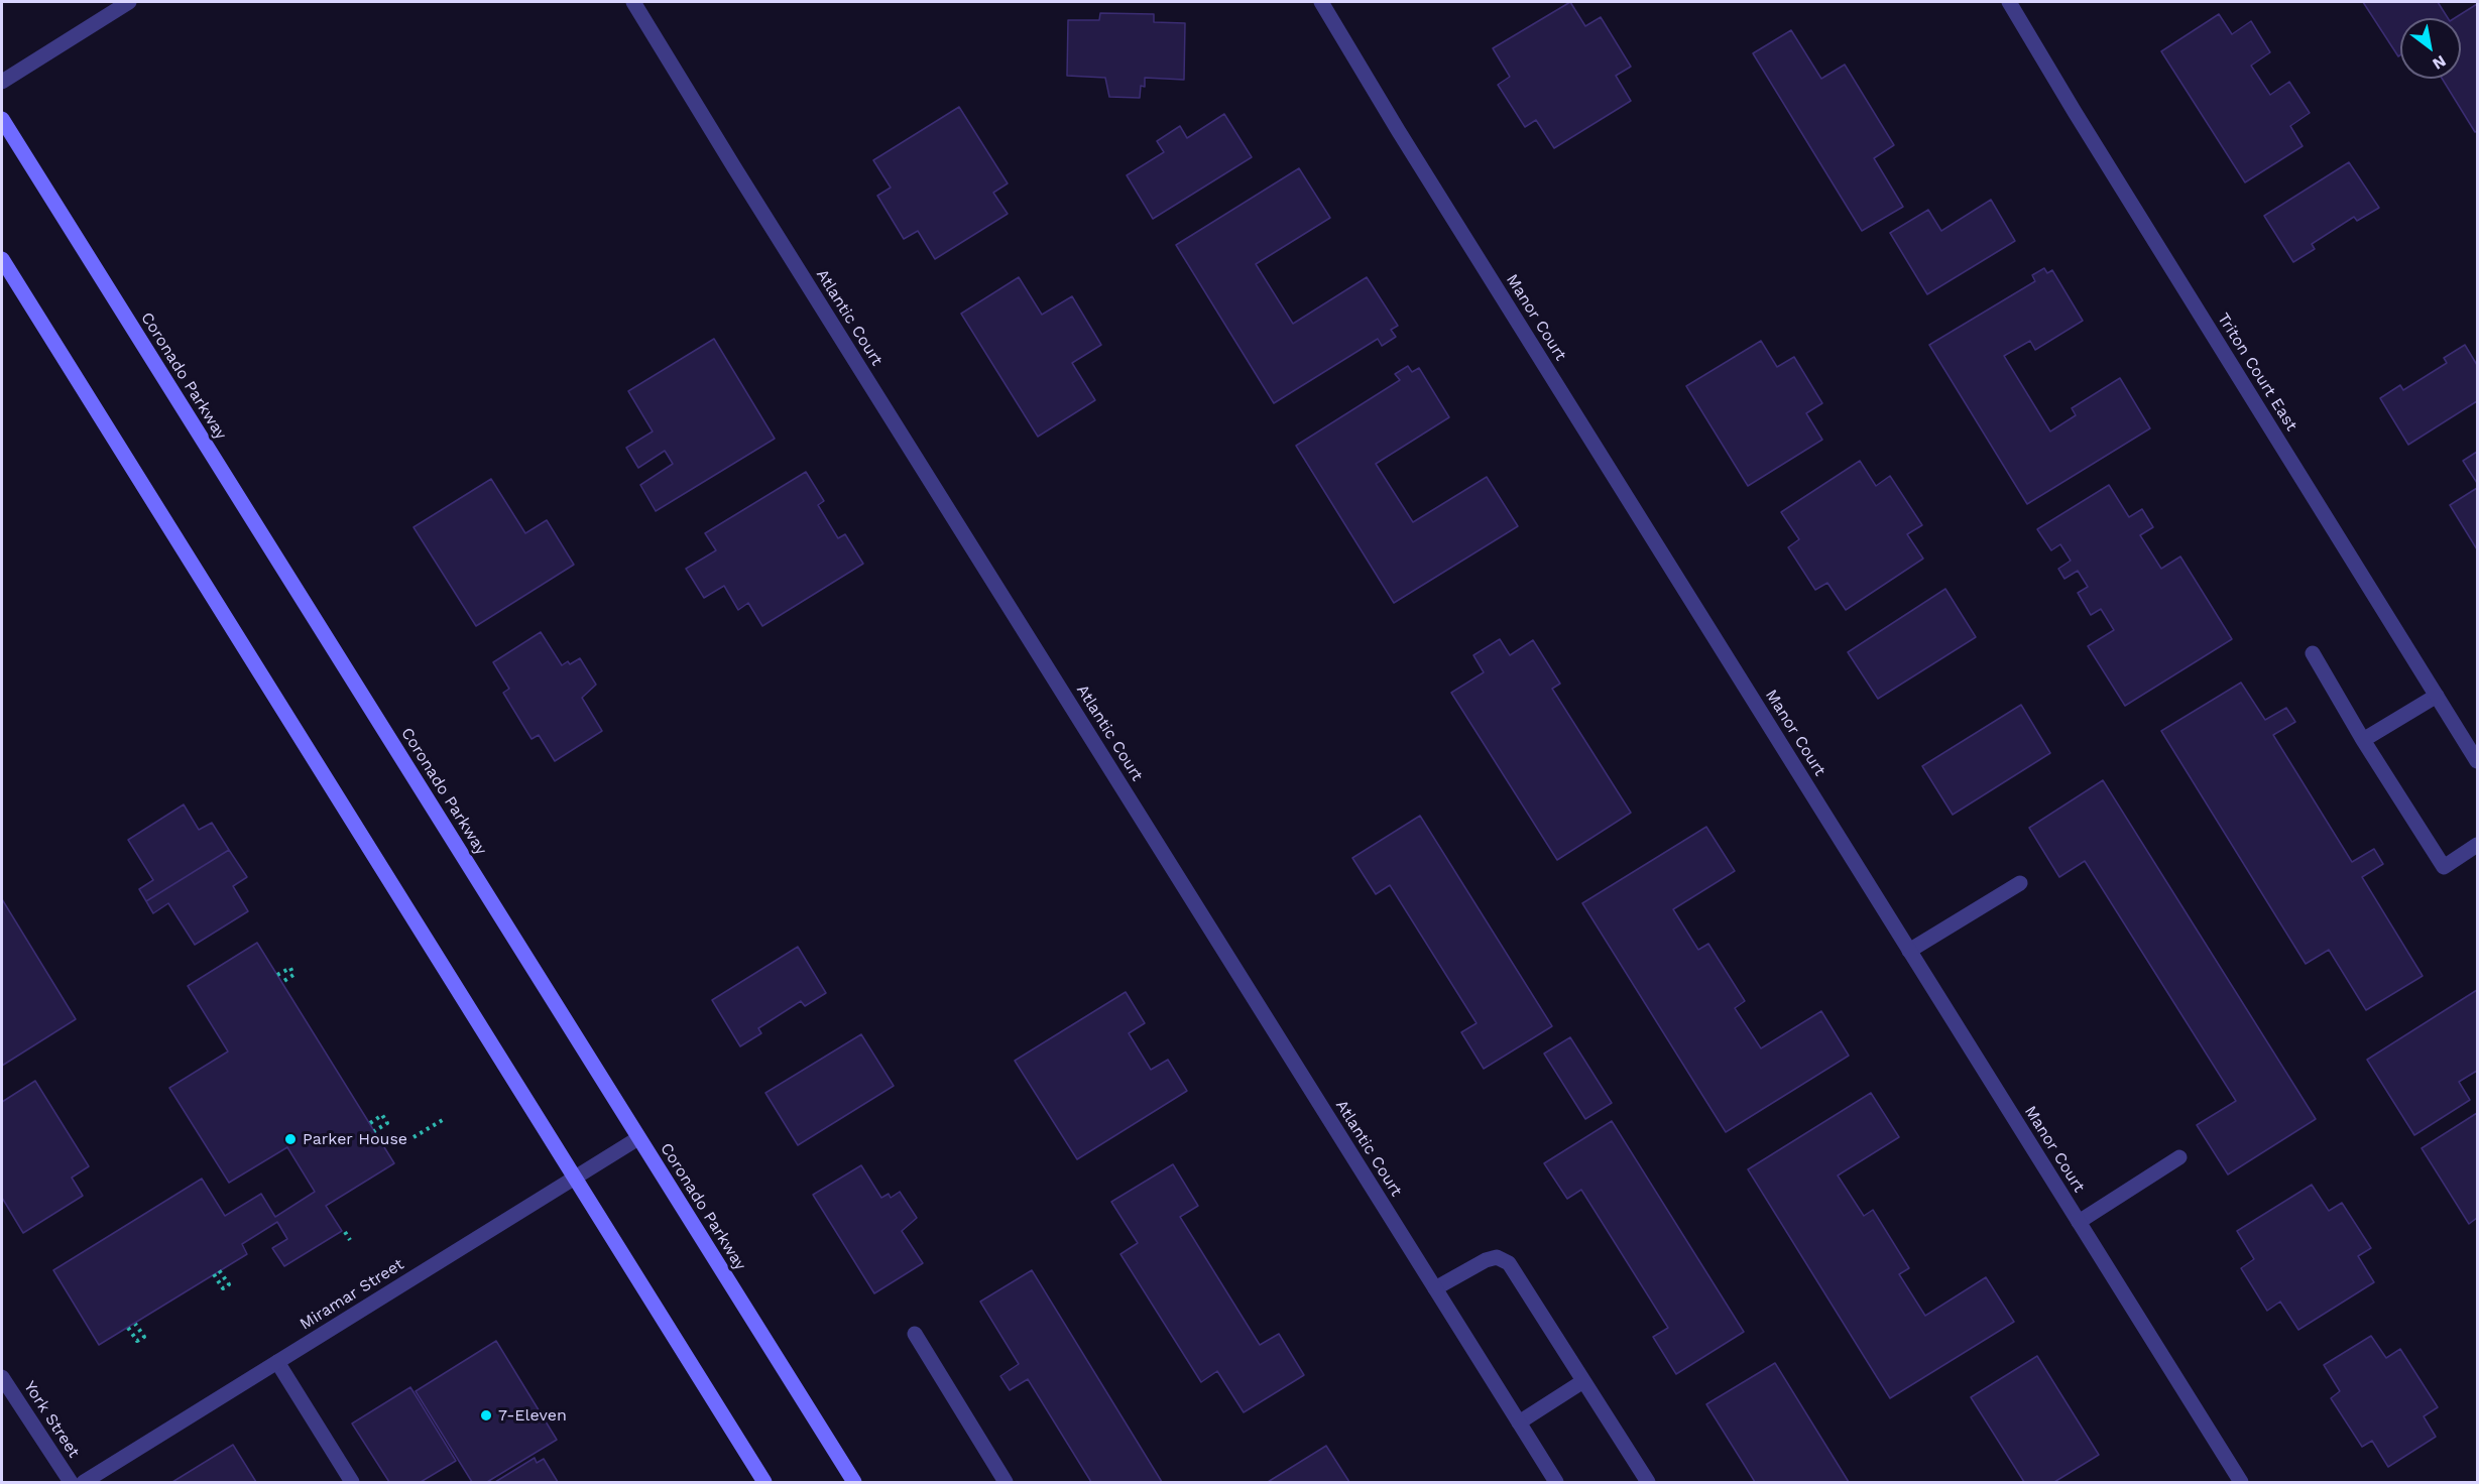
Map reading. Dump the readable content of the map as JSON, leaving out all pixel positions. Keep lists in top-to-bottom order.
{
  "streets": {
    "street": [
      "Atlantic Court",
      "Manor Court",
      "Triton Court East",
      "Coronado Parkway",
      "Miramar Street",
      "York Street"
    ]
  },
  "crossings": [
    ["Coronado Parkway", "Miramar Street"]
  ],
  "places": ["Parker House", "7-Eleven"],
  "north": "bottom right"
}
